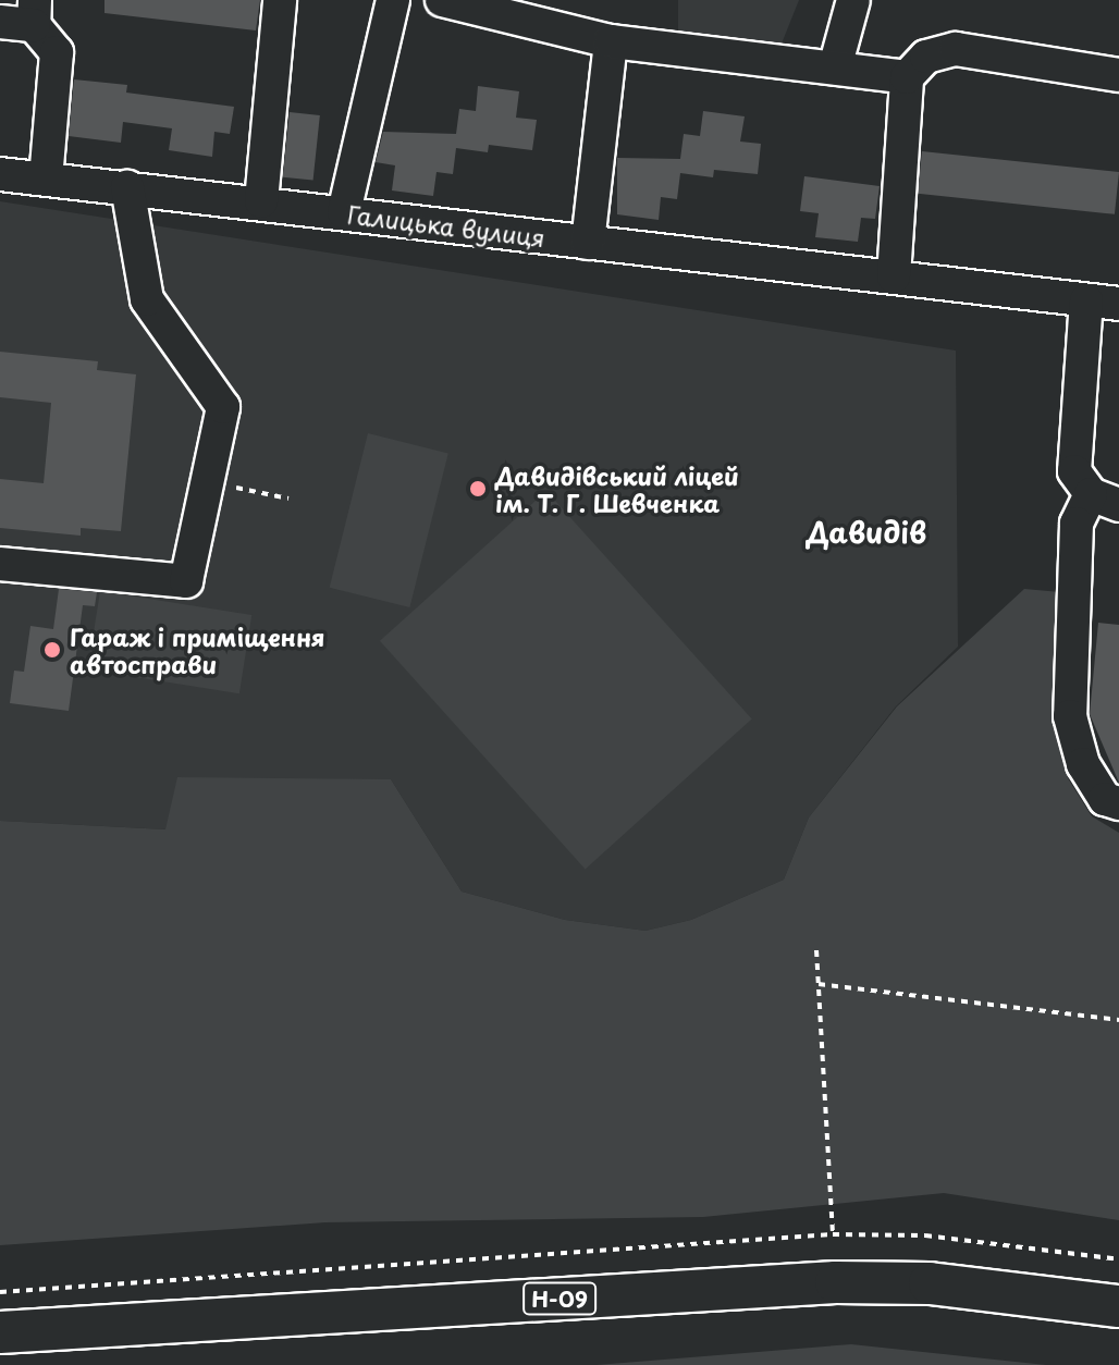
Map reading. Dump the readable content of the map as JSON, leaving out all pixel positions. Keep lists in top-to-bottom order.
{
  "streets": {
    "main road": ["Н-09"],
    "street": ["Галицька вулиця"]
  },
  "districts": ["Давидів"],
  "places": ["Давидівський ліцей ім. Т. Г. Шевченка", "Гараж і приміщення автосправи"]
}
